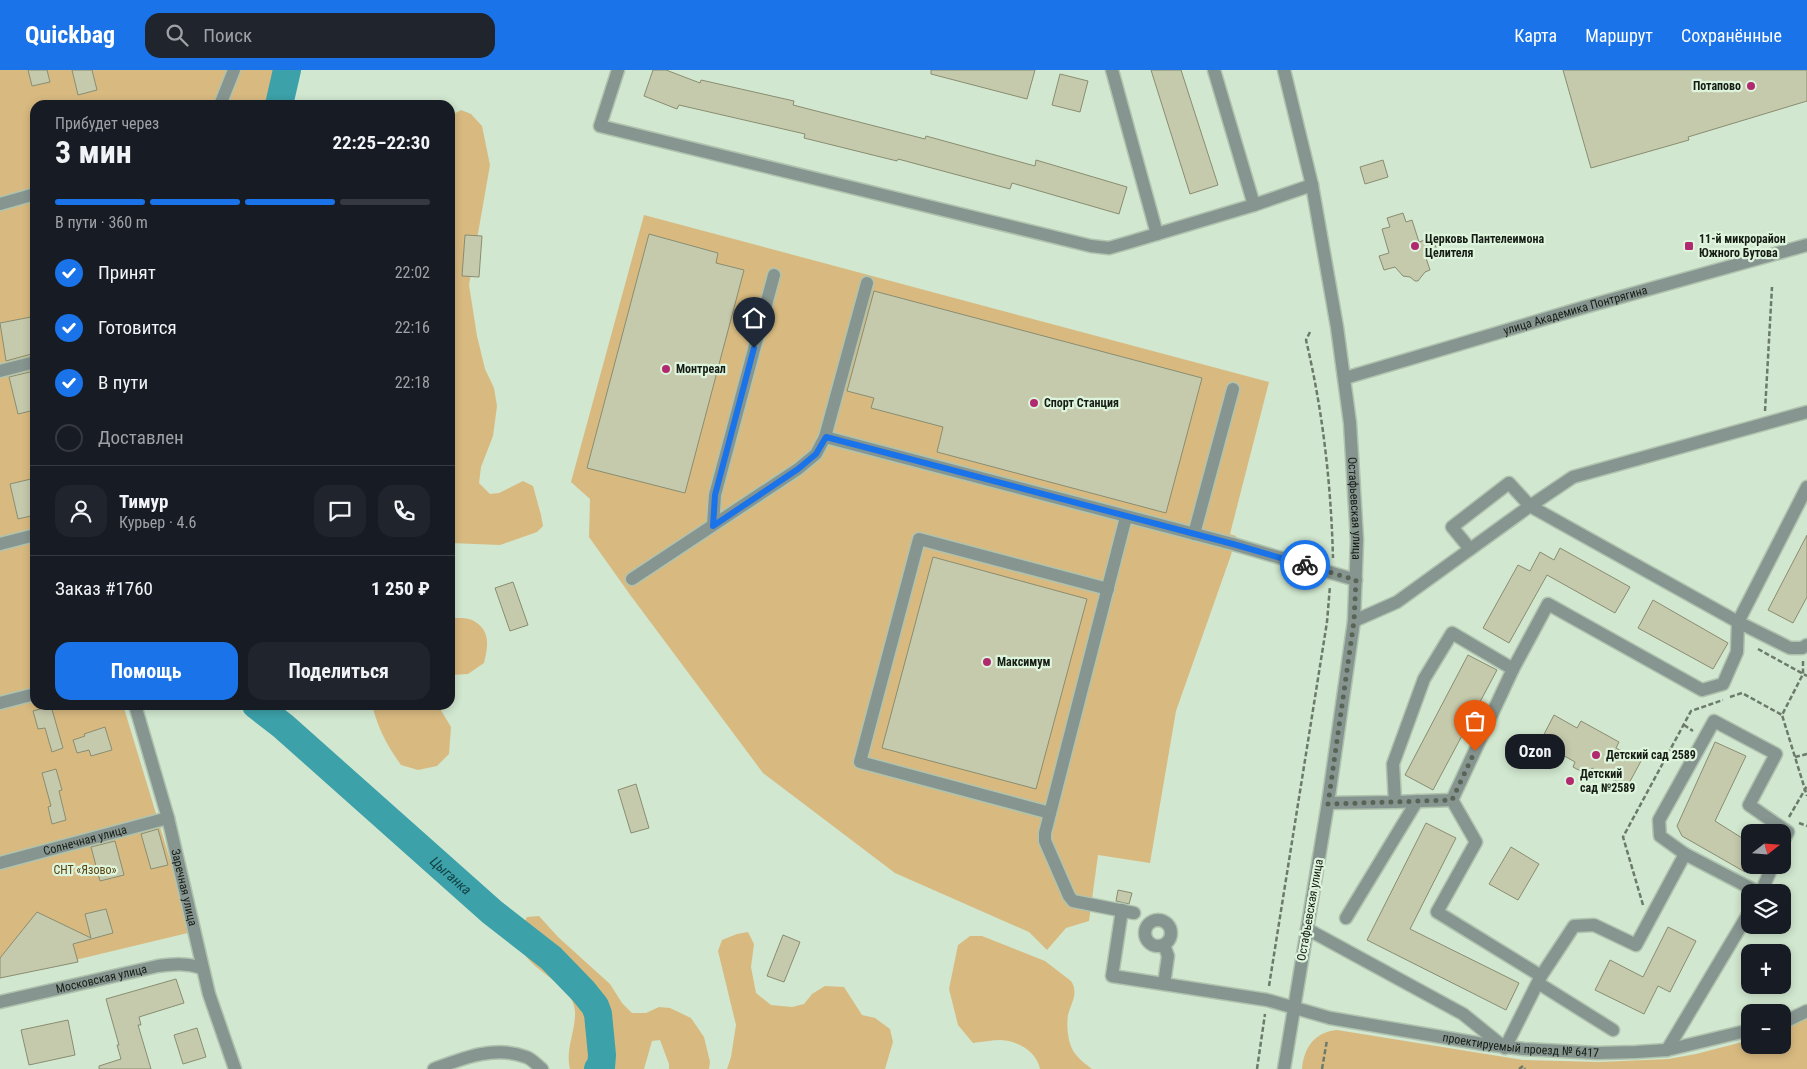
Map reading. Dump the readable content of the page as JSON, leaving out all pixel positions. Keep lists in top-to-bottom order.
{
  "streets": {
    "street": [
      "улица Академика Понтрягина",
      "Остафьевская улица",
      "Солнечная улица",
      "Заречная улица",
      "Московская улица",
      "проектируемый проезд № 6417"
    ]
  },
  "crossings": [
    ["улица Академика Понтрягина", "Остафьевская улица"],
    ["Остафьевская улица", "проектируемый проезд № 6417"],
    ["Солнечная улица", "Заречная улица"],
    ["Заречная улица", "Московская улица"]
  ],
  "water": ["Цыганка"],
  "parks": ["СНТ «Язово»"],
  "places": {
    "other": [
      "Потапово",
      "Церковь Пантелеимона Целителя",
      "Монтреал",
      "Спорт Станция",
      "Максимум",
      "Ozon",
      "Детский сад 2589",
      "Детский сад №2589"
    ],
    "transit": ["11-й микрорайон Южного Бутова"]
  },
  "north": "right",
  "page": {
    "header": "Quickbag",
    "search": "Поиск",
    "nav": ["Карта", "Маршрут", "Сохранённые"],
    "heading": ["3 мин", "Прибудет через", "22:25–22:30"],
    "panel": [
      "Тимур",
      "Курьер · 4.6",
      "Заказ #1760",
      "1 250 ₽"
    ],
    "bar": "В пути · 360 m",
    "list": [
      ["Принят", "22:02"],
      ["Готовится", "22:16"],
      ["В пути", "22:18"],
      "Доставлен"
    ],
    "buttons": ["Помощь", "Поделиться"],
    "bubble": "Ozon",
    "map_buttons": ["+", "−"]
  }
}
